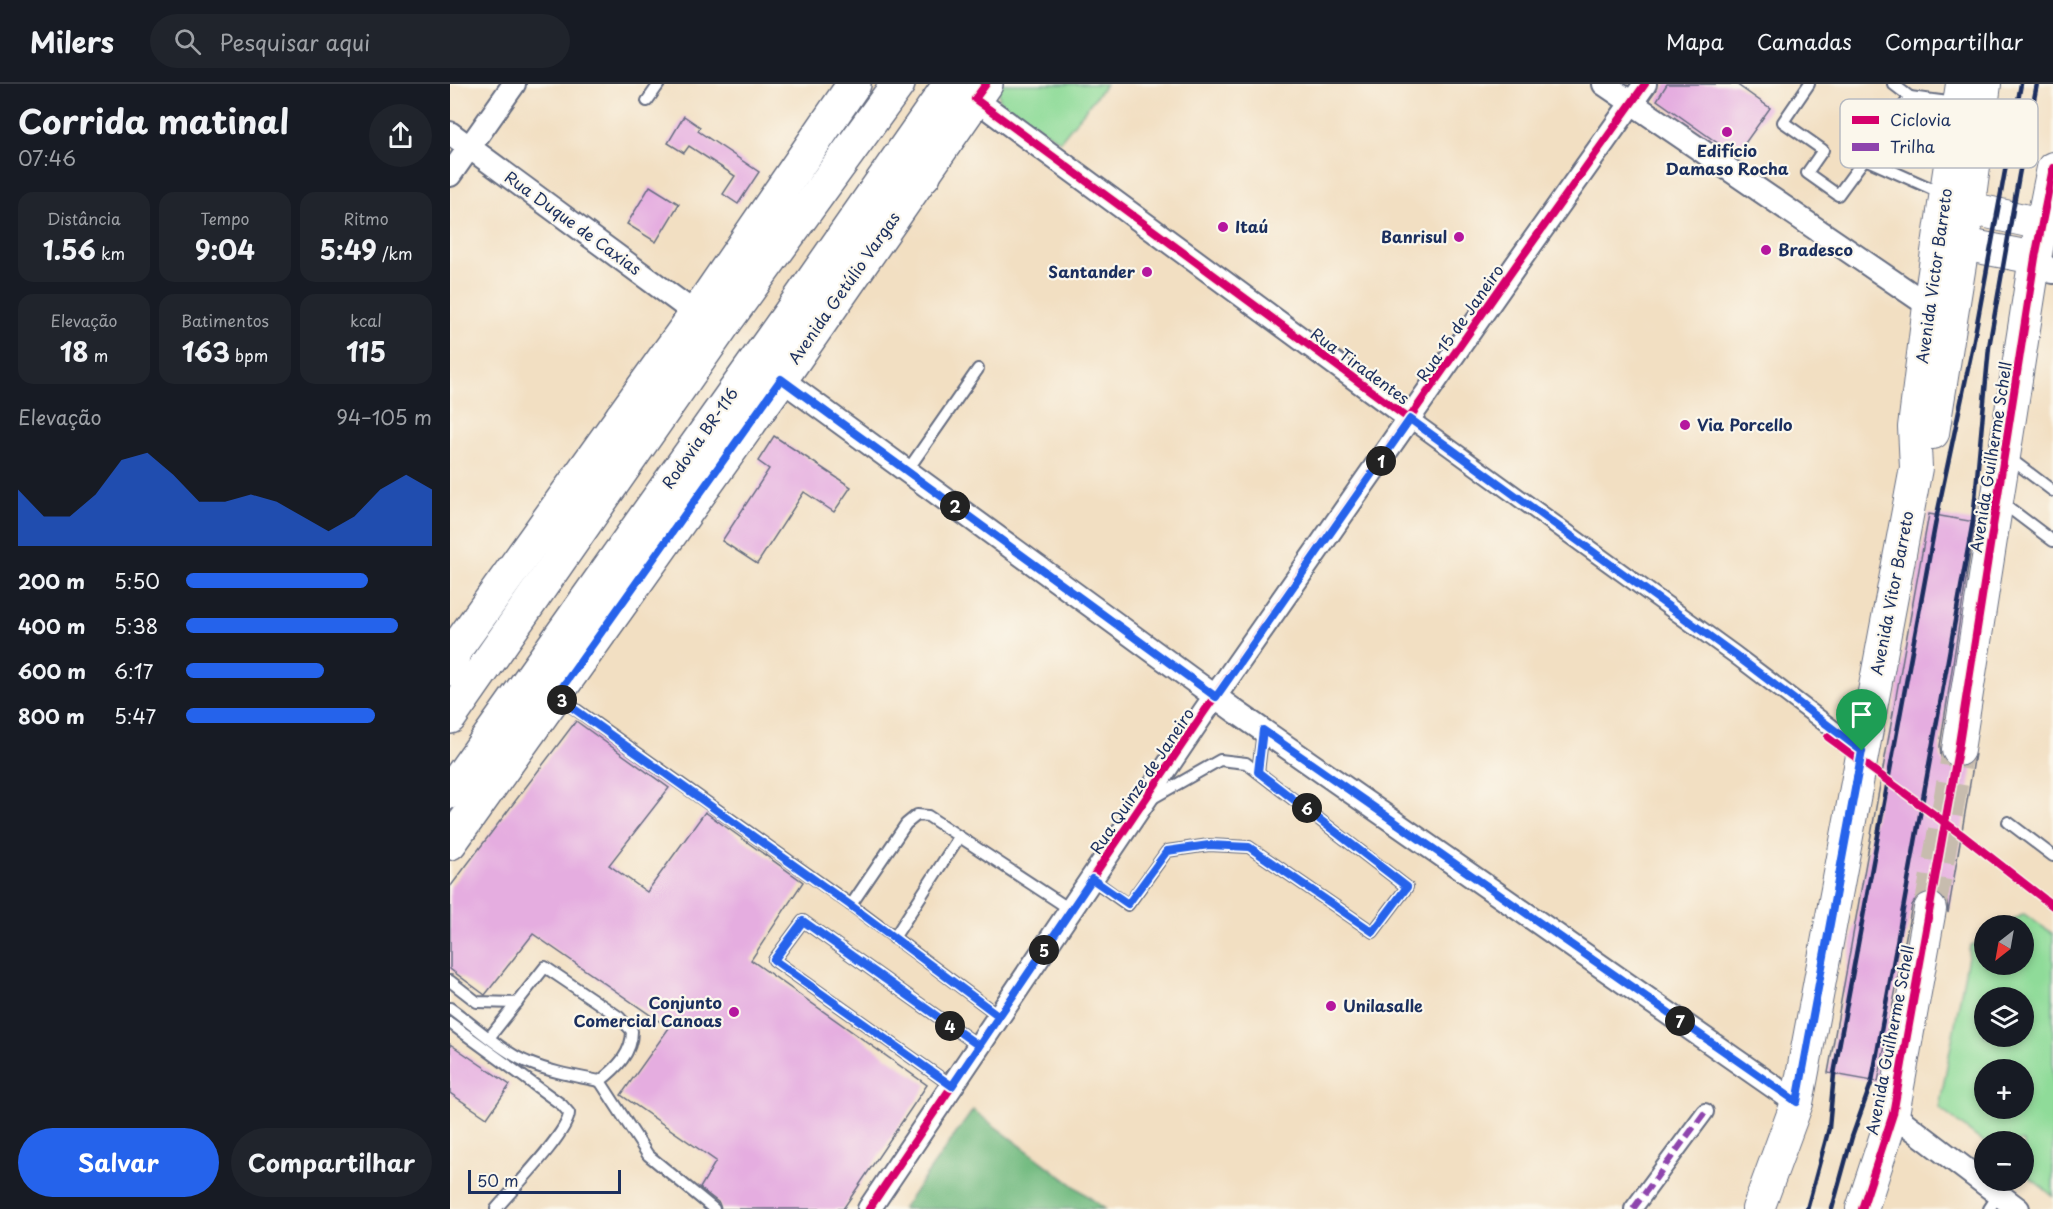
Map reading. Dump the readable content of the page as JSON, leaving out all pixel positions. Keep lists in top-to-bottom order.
{
  "streets": {
    "main road": [
      "Avenida Victor Barreto",
      "Avenida Getúlio Vargas",
      "Rodovia BR-116",
      "Avenida Guilherme Schell",
      "Avenida Vitor Barreto"
    ],
    "street": [
      "Rua Duque de Caxias",
      "Rua 15 de Janeiro",
      "Rua Tiradentes",
      "Rua Quinze de Janeiro"
    ]
  },
  "crossings": [
    ["Avenida Victor Barreto", "Avenida Vitor Barreto"],
    ["Avenida Getúlio Vargas", "Rua Tiradentes"],
    ["Avenida Getúlio Vargas", "Rodovia BR-116"],
    ["Rua 15 de Janeiro", "Rua Tiradentes"],
    ["Rua 15 de Janeiro", "Rua Quinze de Janeiro"],
    ["Rua Tiradentes", "Rodovia BR-116"],
    ["Rua Tiradentes", "Avenida Vitor Barreto"]
  ],
  "places": [
    "Edifício Damaso Rocha",
    "Itaú",
    "Banrisul",
    "Bradesco",
    "Santander",
    "Via Porcello",
    "Unilasalle",
    "Conjunto Comercial Canoas"
  ],
  "legend": ["Ciclovia", "Trilha"],
  "scale_bar": "50 m",
  "north": "bottom left",
  "page": {
    "header": "Milers",
    "search": "Pesquisar aqui",
    "nav": ["Mapa", "Camadas", "Compartilhar"],
    "heading": ["Corrida matinal", "07:46"],
    "stats": [
      ["Distância", "1.56 km"],
      ["Tempo", "9:04"],
      ["Ritmo", "5:49 /km"],
      ["Elevação", "18 m"],
      ["Batimentos", "163 bpm"],
      ["kcal", "115"]
    ],
    "chart": ["Elevação", "94–105 m"],
    "pins": [
      "1",
      "2",
      "3",
      "6",
      "5",
      "7",
      "4"
    ],
    "list": [
      {
        "name": "200 m",
        "note": "5:50"
      },
      {
        "name": "400 m",
        "note": "5:38"
      },
      {
        "name": "600 m",
        "note": "6:17"
      },
      {
        "name": "800 m",
        "note": "5:47"
      }
    ],
    "map_buttons": ["+", "−"],
    "buttons": ["Salvar", "Compartilhar"],
    "scale": "50 m"
  }
}
